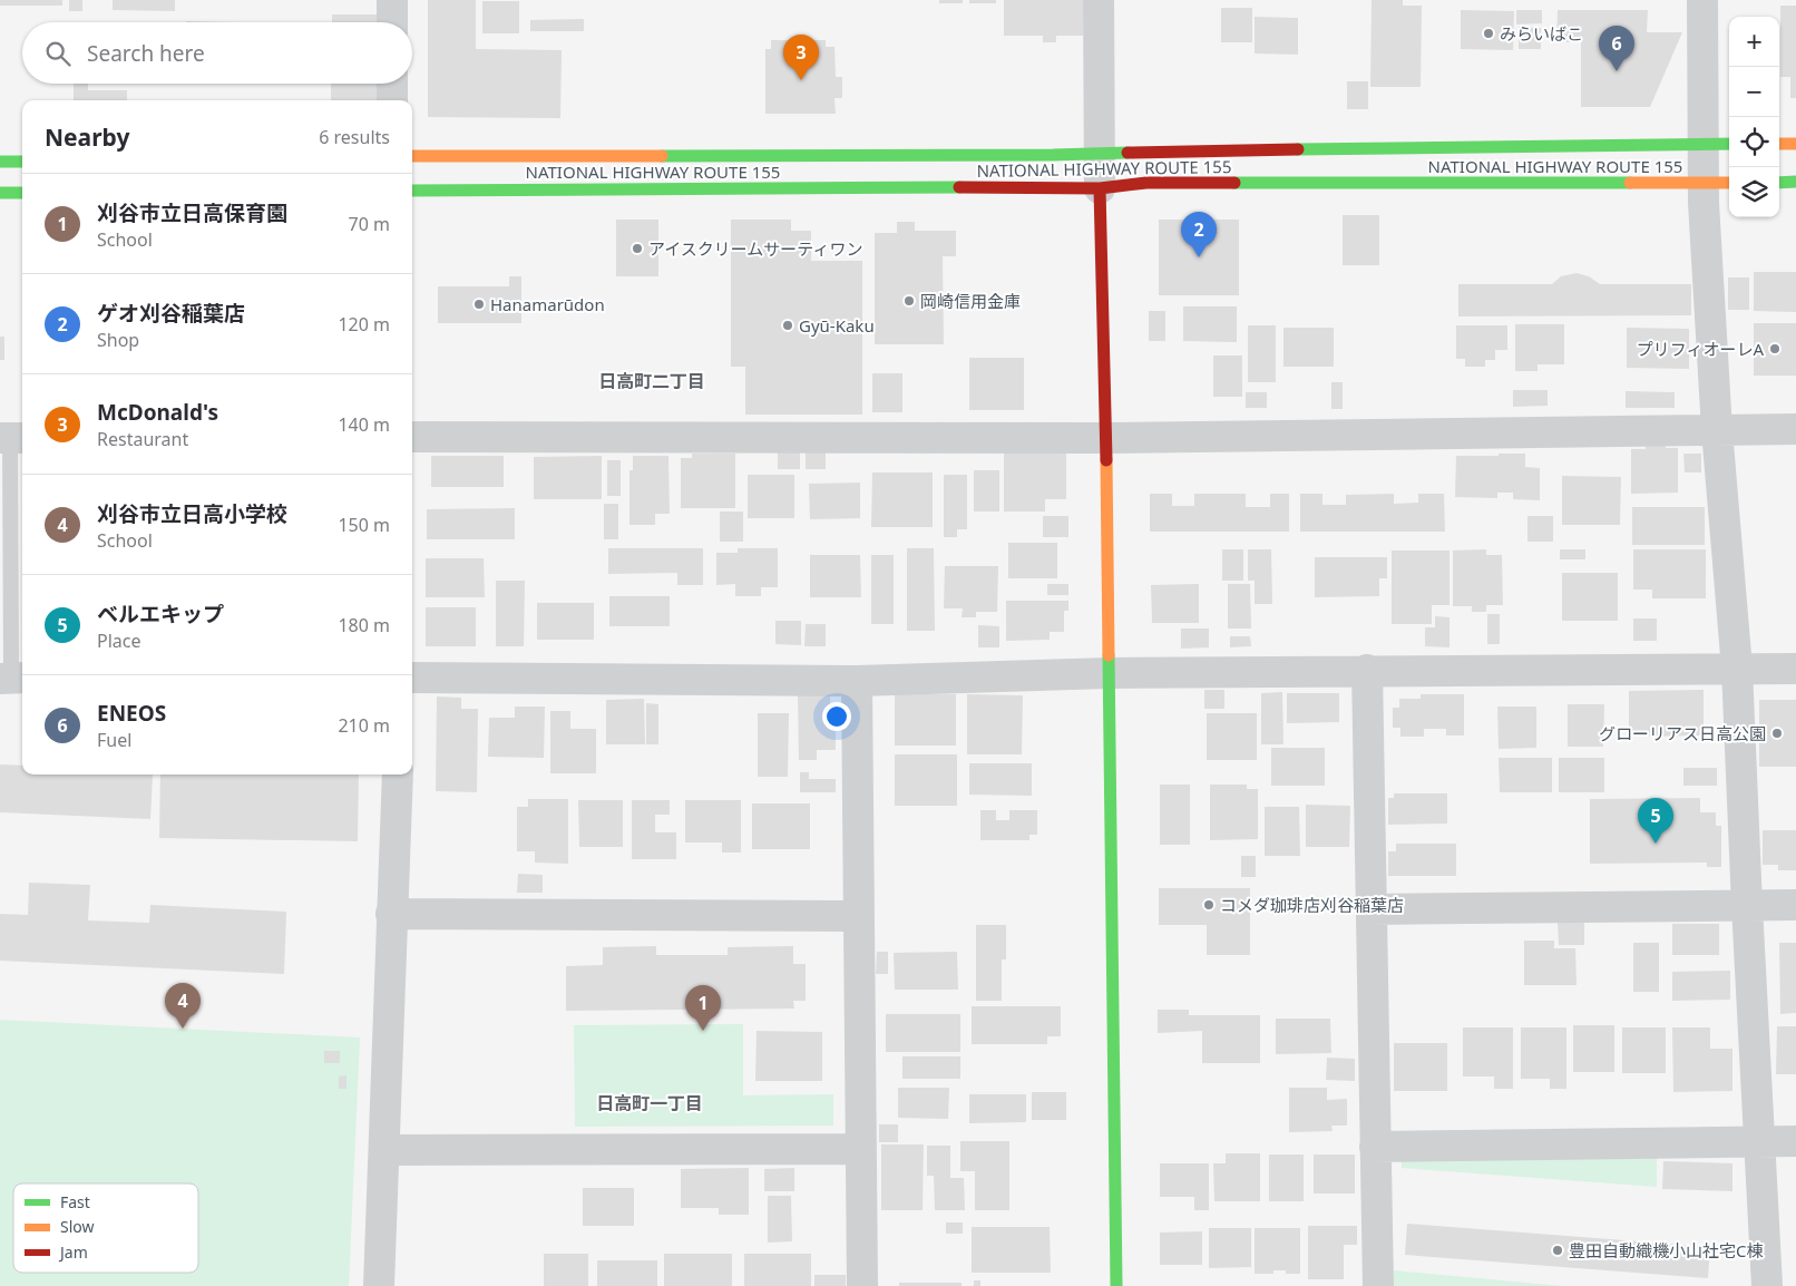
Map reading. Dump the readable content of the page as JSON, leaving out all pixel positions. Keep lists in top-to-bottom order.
{
  "streets": {
    "main road": ["NATIONAL HIGHWAY ROUTE 155"]
  },
  "districts": ["日高町二丁目", "日高町一丁目"],
  "places": [
    "みらいばこ",
    "アイスクリームサーティワン",
    "岡崎信用金庫",
    "Hanamarūdon",
    "Gyū-Kaku",
    "プリフィオーレA",
    "グローリアス日高公園",
    "コメダ珈琲店刈谷稲葉店",
    "豊田自動織機小山社宅C棟"
  ],
  "legend": ["Fast", "Slow", "Jam"],
  "page": {
    "map_buttons": ["+", "−"],
    "search": "Search here",
    "pins": [
      "6",
      "3",
      "2",
      "5",
      "4",
      "1"
    ],
    "heading": ["Nearby", "6 results"],
    "list": [
      {
        "mark": "1",
        "name": "刈谷市立日高保育園",
        "note": "School",
        "value": "70 m"
      },
      {
        "mark": "2",
        "name": "ゲオ刈谷稲葉店",
        "note": "Shop",
        "value": "120 m"
      },
      {
        "mark": "3",
        "name": "McDonald's",
        "note": "Restaurant",
        "value": "140 m"
      },
      {
        "mark": "4",
        "name": "刈谷市立日高小学校",
        "note": "School",
        "value": "150 m"
      },
      {
        "mark": "5",
        "name": "ベルエキップ",
        "note": "Place",
        "value": "180 m"
      },
      {
        "mark": "6",
        "name": "ENEOS",
        "note": "Fuel",
        "value": "210 m"
      }
    ]
  }
}
